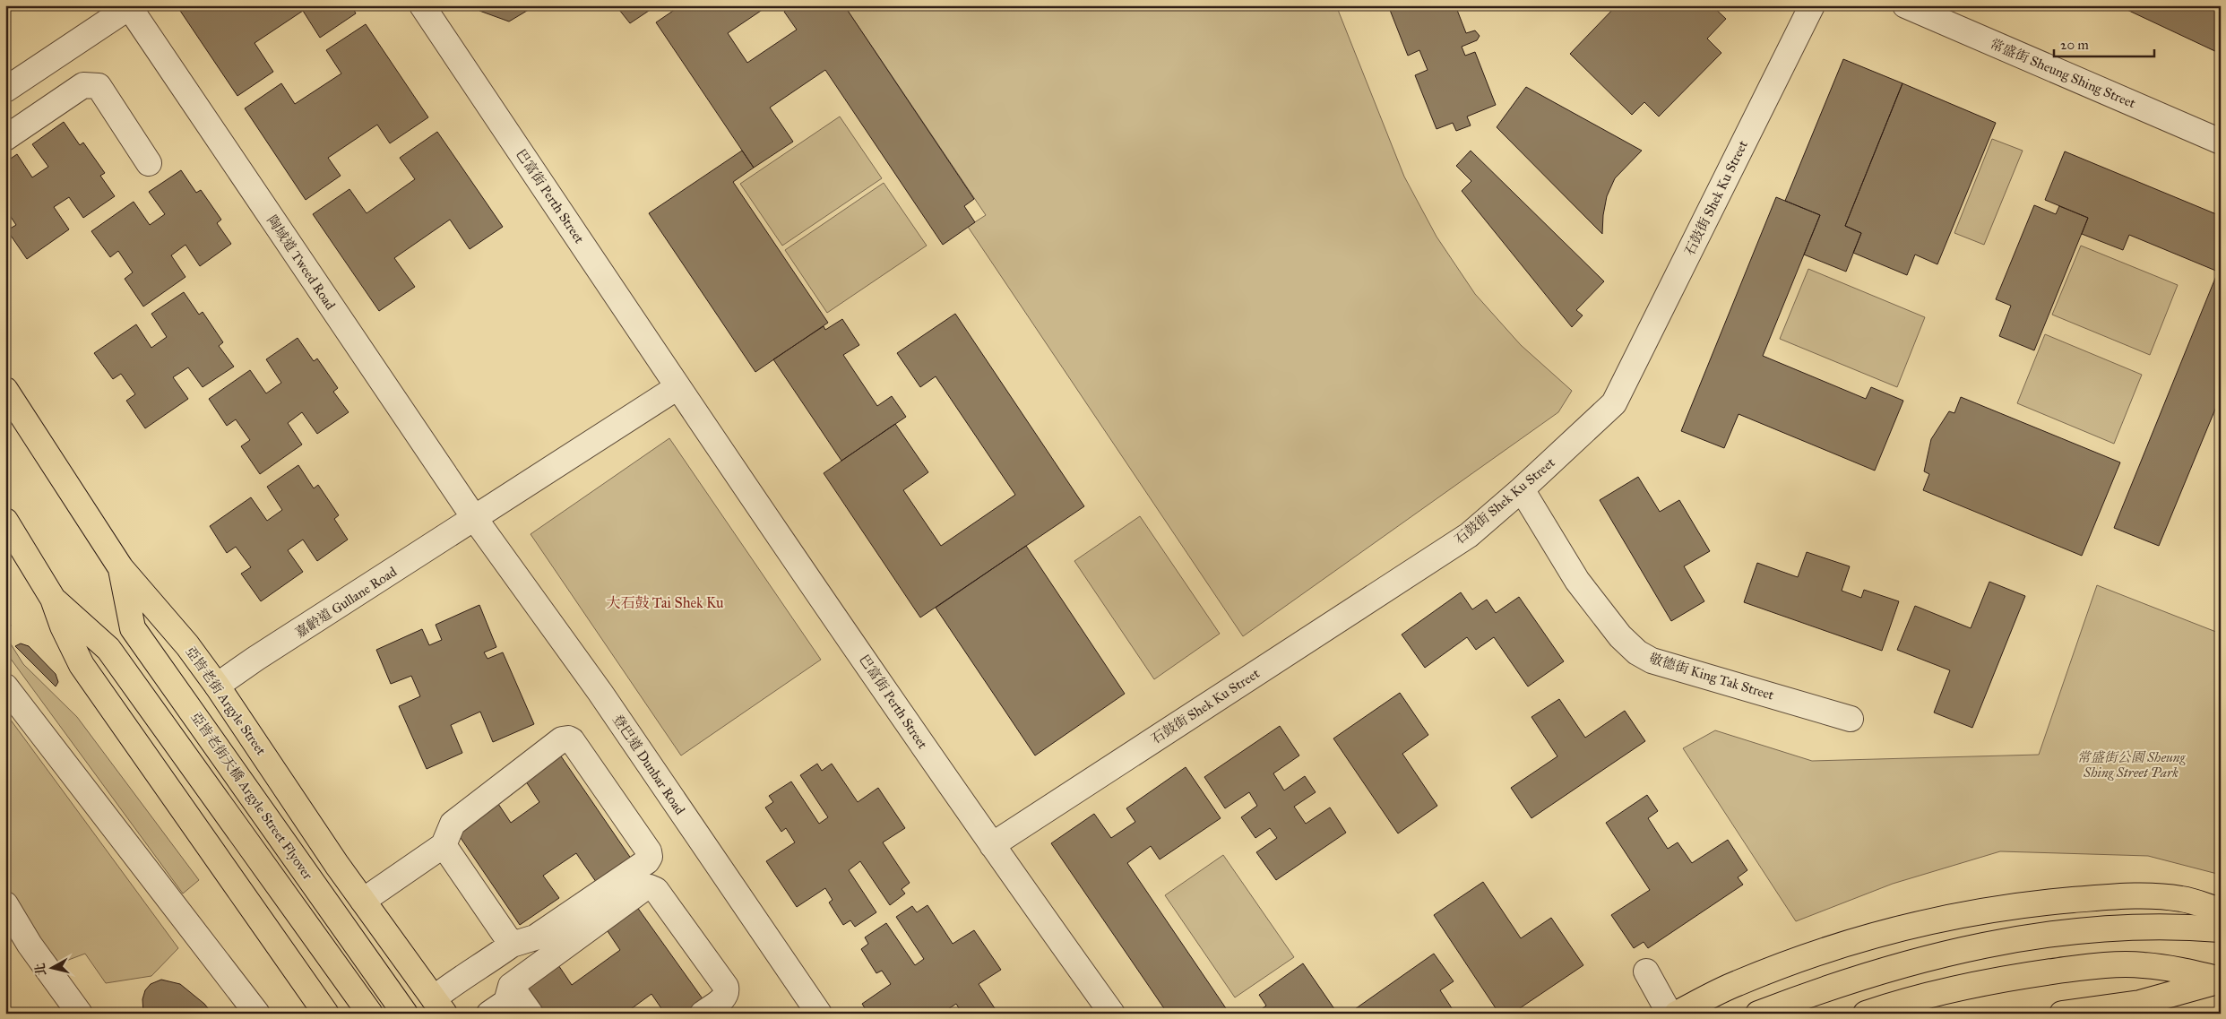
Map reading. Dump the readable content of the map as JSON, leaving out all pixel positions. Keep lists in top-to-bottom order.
{
  "streets": {
    "main road": ["亞皆老街 Argyle Street", "亞皆老街天橋 Argyle Street Flyover"],
    "street": [
      "常盛街 Sheung Shing Street",
      "巴富街 Perth Street",
      "石鼓街 Shek Ku Street",
      "陶域道 Tweed Road",
      "嘉齡道 Gullane Road",
      "敬德街 King Tak Street",
      "登巴道 Dunbar Road"
    ]
  },
  "crossings": [
    ["巴富街 Perth Street", "石鼓街 Shek Ku Street"],
    ["石鼓街 Shek Ku Street", "敬德街 King Tak Street"],
    ["陶域道 Tweed Road", "嘉齡道 Gullane Road"],
    ["陶域道 Tweed Road", "登巴道 Dunbar Road"],
    ["嘉齡道 Gullane Road", "亞皆老街 Argyle Street"],
    ["嘉齡道 Gullane Road", "登巴道 Dunbar Road"],
    ["亞皆老街 Argyle Street", "亞皆老街天橋 Argyle Street Flyover"]
  ],
  "districts": ["大石鼓 Tai Shek Ku"],
  "parks": ["常盛街公園 Sheung Shing Street Park"],
  "scale_bar": "20 m",
  "north": "left"
}
